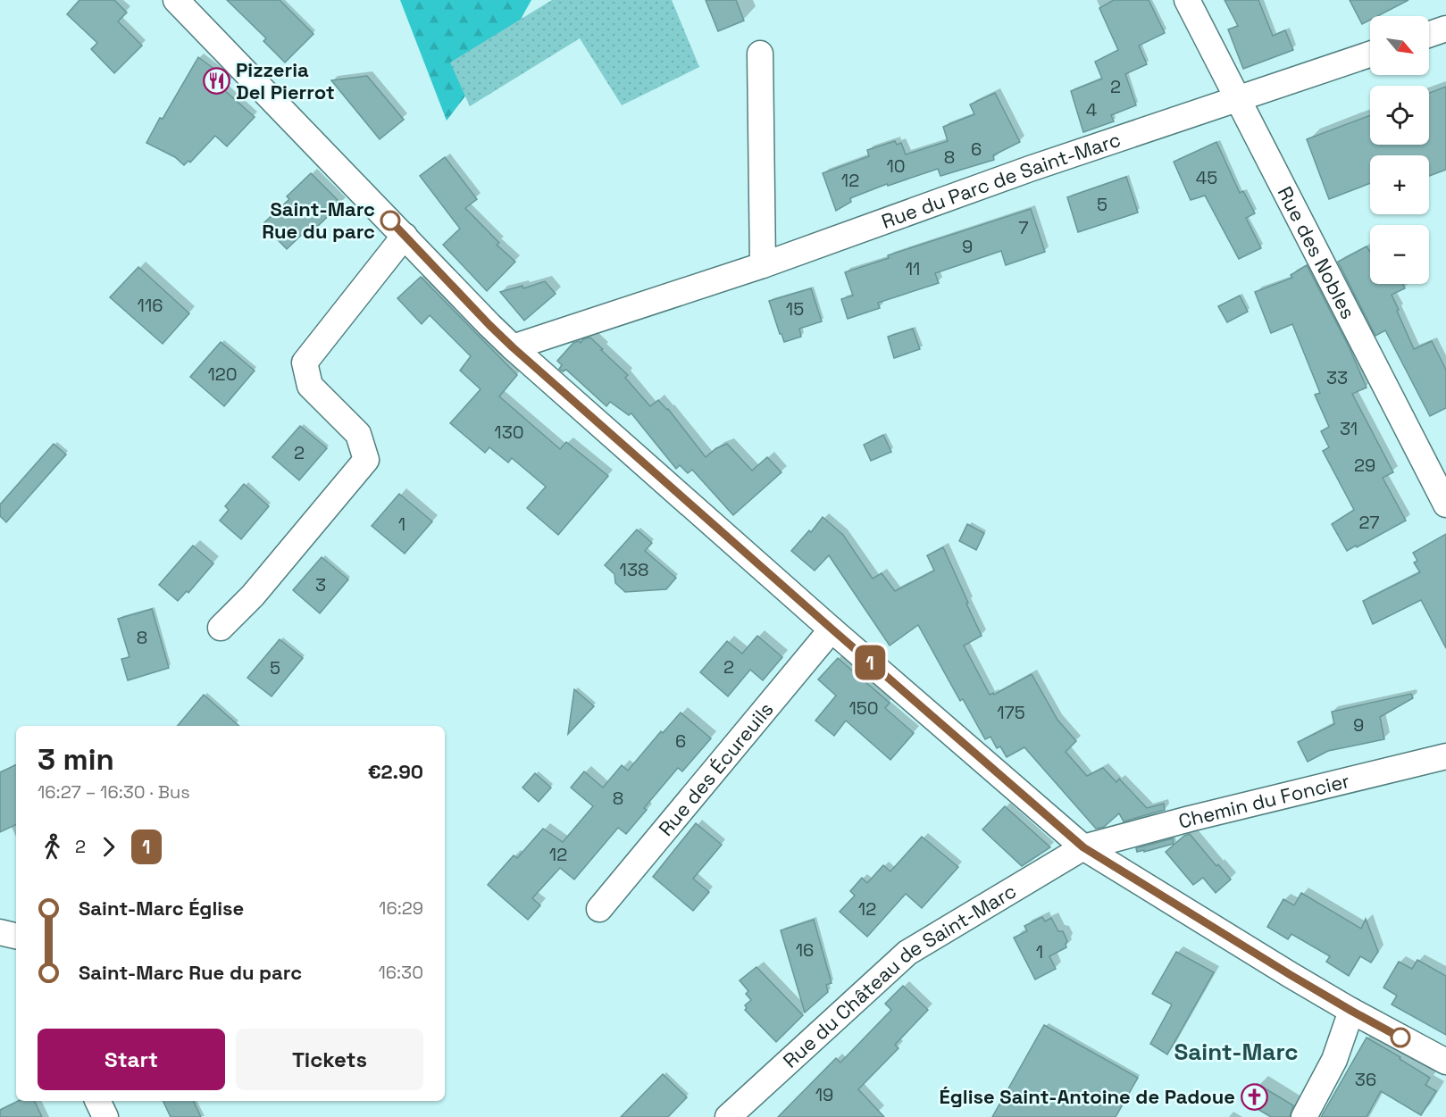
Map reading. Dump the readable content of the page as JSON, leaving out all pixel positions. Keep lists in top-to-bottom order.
{
  "streets": {
    "street": [
      "Rue du Parc de Saint-Marc",
      "Rue des Nobles",
      "Rue des Écureuils",
      "Chemin du Foncier",
      "Rue du Château de Saint-Marc"
    ]
  },
  "crossings": [
    ["Rue du Parc de Saint-Marc", "Rue des Nobles"],
    ["Chemin du Foncier", "Rue du Château de Saint-Marc"]
  ],
  "districts": ["Saint-Marc"],
  "places": {
    "restaurant": ["Pizzeria Del Pierrot"],
    "other": ["Saint-Marc Rue du parc"],
    "church": ["Église Saint-Antoine de Padoue"]
  },
  "lines": ["bus line 1"],
  "house_numbers": [
    "2",
    "4",
    "6",
    "8",
    "10",
    "45",
    "12",
    "5",
    "7",
    "9",
    "11",
    "116",
    "15",
    "120",
    "33",
    "31",
    "130",
    "2",
    "29",
    "27",
    "1",
    "138",
    "3",
    "8",
    "2",
    "5",
    "150",
    "175",
    "9",
    "6",
    "8",
    "12",
    "12",
    "16",
    "1",
    "36",
    "19"
  ],
  "north": "bottom right",
  "page": {
    "on_map": "1",
    "map_buttons": ["+", "−"],
    "heading": ["3 min", "16:27 – 16:30 · Bus", "€2.90"],
    "legs": ["2", "1"],
    "list": [
      {
        "name": "Saint-Marc Église",
        "value": "16:29"
      },
      {
        "name": "Saint-Marc Rue du parc",
        "value": "16:30"
      }
    ],
    "buttons": ["Start", "Tickets"]
  }
}
